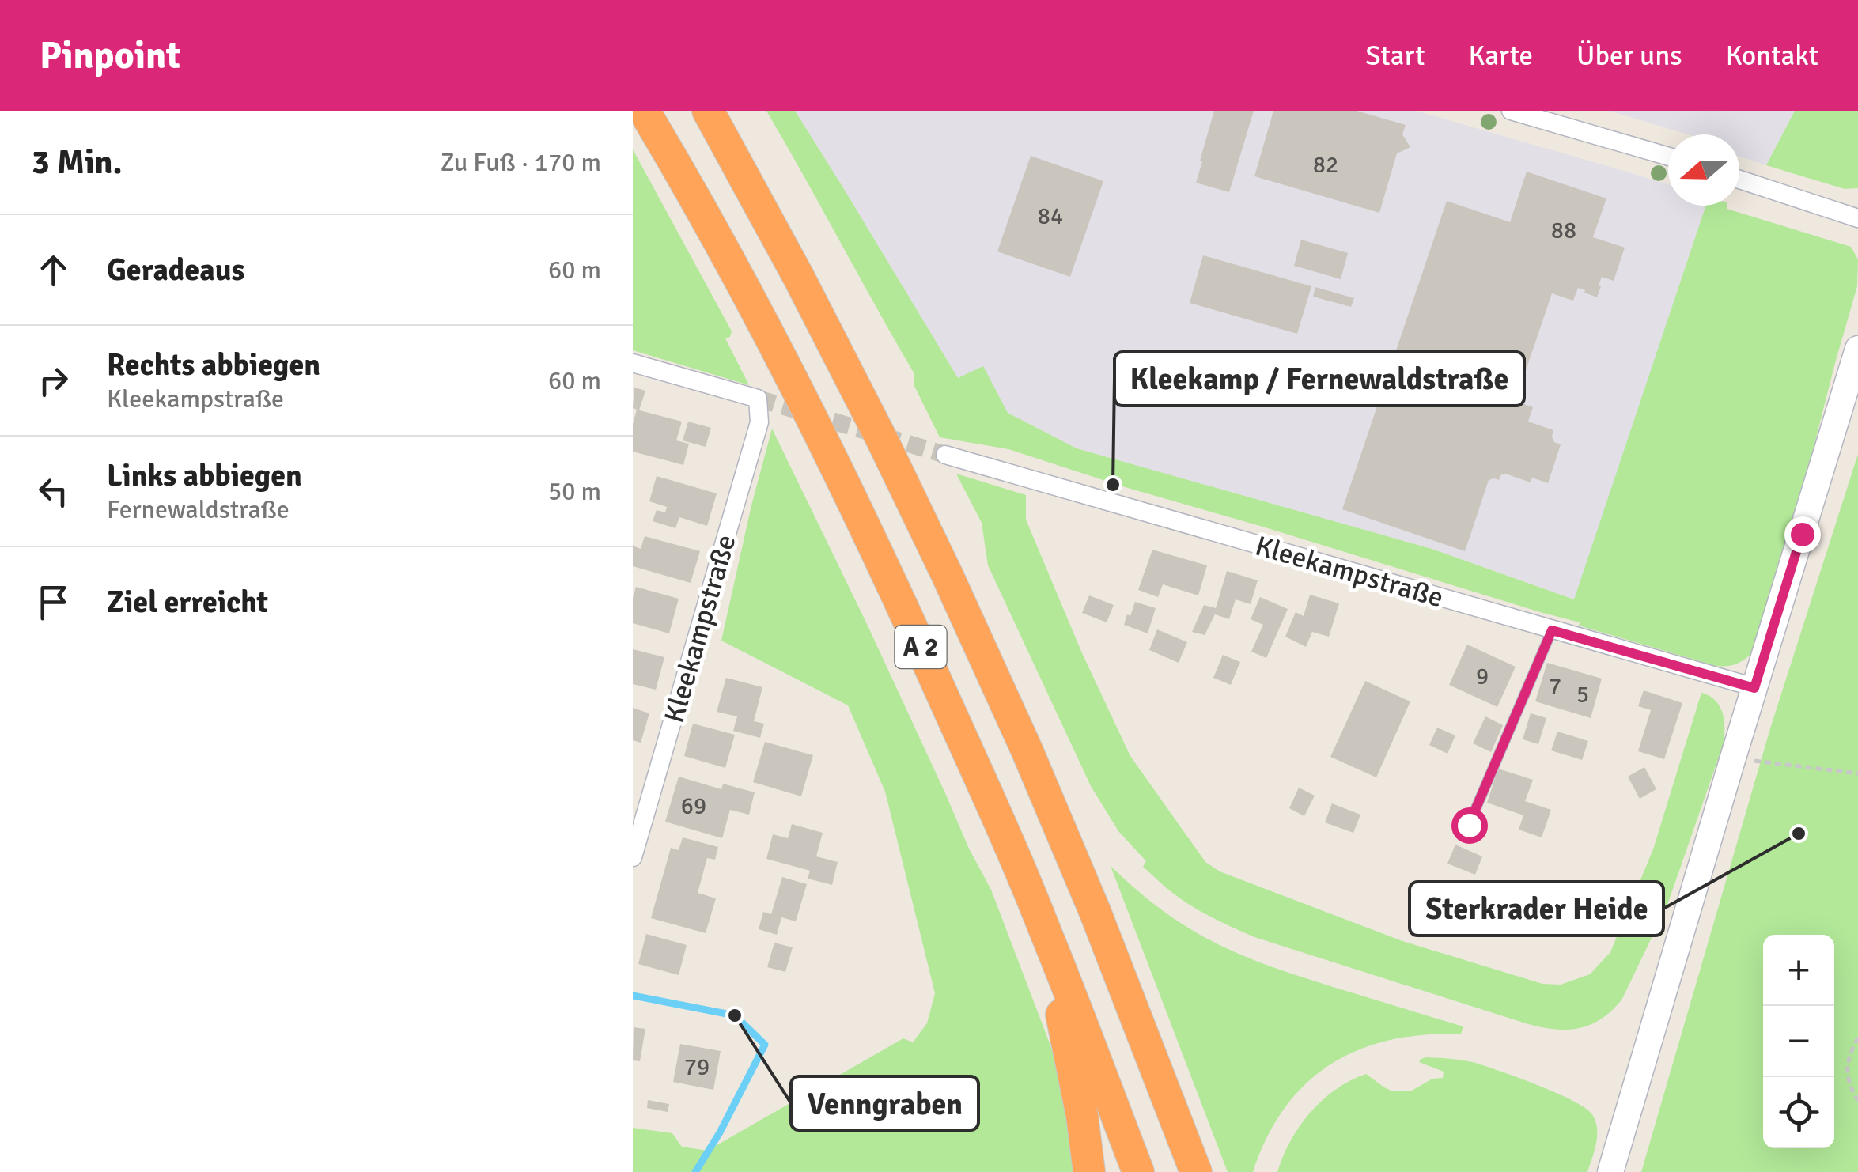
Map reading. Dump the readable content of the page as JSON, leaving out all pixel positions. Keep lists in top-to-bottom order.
{
  "streets": {
    "highway": ["A 2"],
    "street": ["Kleekampstraße"]
  },
  "places": ["Kleekamp / Fernewaldstraße", "Sterkrader Heide", "Venngraben"],
  "house_numbers": [
    "82",
    "84",
    "88",
    "9",
    "7",
    "5",
    "69",
    "79"
  ],
  "north": "left",
  "page": {
    "header": "Pinpoint",
    "nav": [
      "Start",
      "Karte",
      "Über uns",
      "Kontakt"
    ],
    "heading": ["3 Min.", "Zu Fuß · 170 m"],
    "list": [
      ["Geradeaus", "60 m"],
      ["Rechts abbiegen", "Kleekampstraße", "60 m"],
      ["Links abbiegen", "Fernewaldstraße", "50 m"],
      "Ziel erreicht"
    ],
    "map_buttons": ["+", "−"]
  }
}
